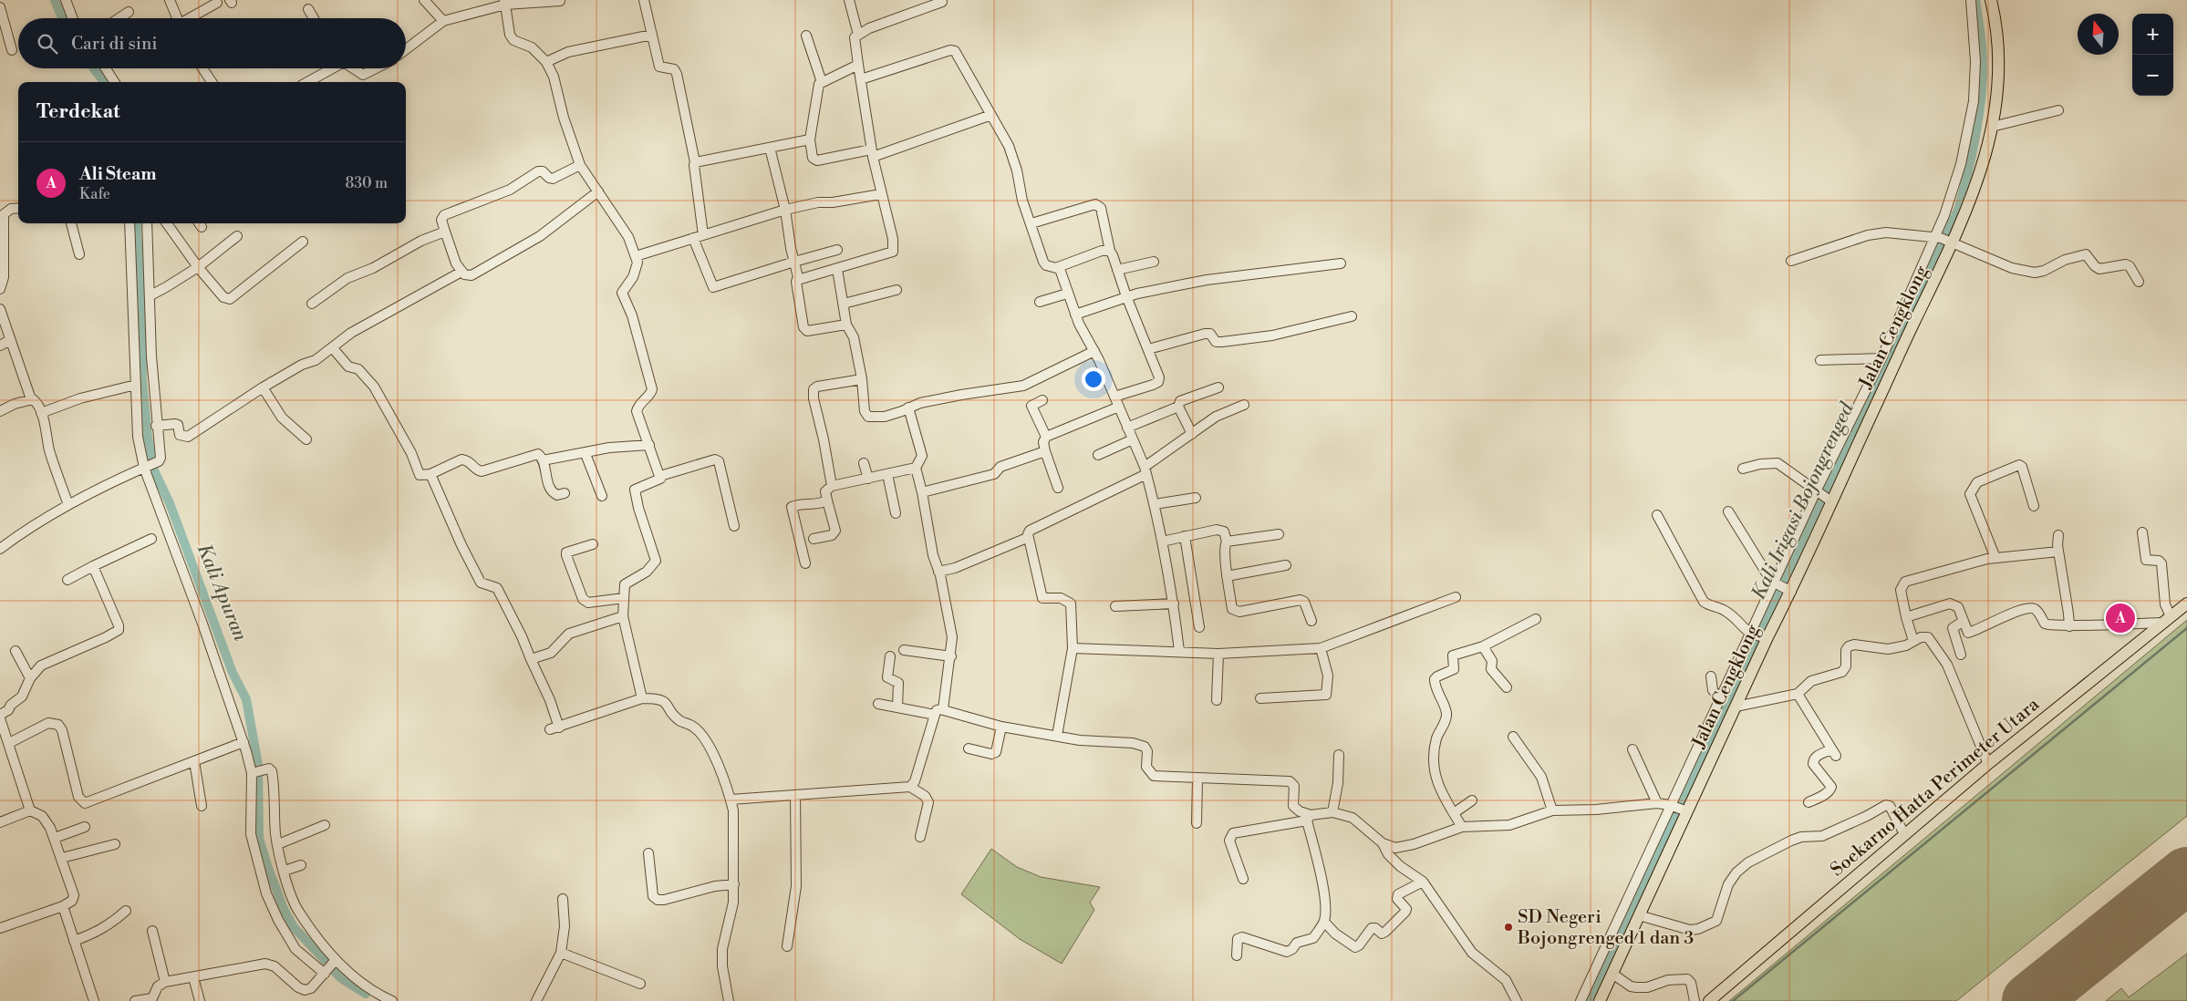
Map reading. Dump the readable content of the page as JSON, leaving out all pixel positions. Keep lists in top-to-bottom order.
{
  "streets": {
    "main road": ["Jalan Cengklong", "Soekarno Hatta Perimeter Utara"]
  },
  "water": ["Kali Irigasi Bojongrenged", "Kali Apuran"],
  "places": ["SD Negeri Bojongrenged 1 dan 3"],
  "north": "top",
  "page": {
    "map_buttons": ["+", "−"],
    "search": "Cari di sini",
    "heading": "Terdekat",
    "list": [
      {
        "mark": "A",
        "name": "Ali Steam",
        "note": "Kafe",
        "value": "830 m"
      }
    ],
    "pins": "A"
  }
}
